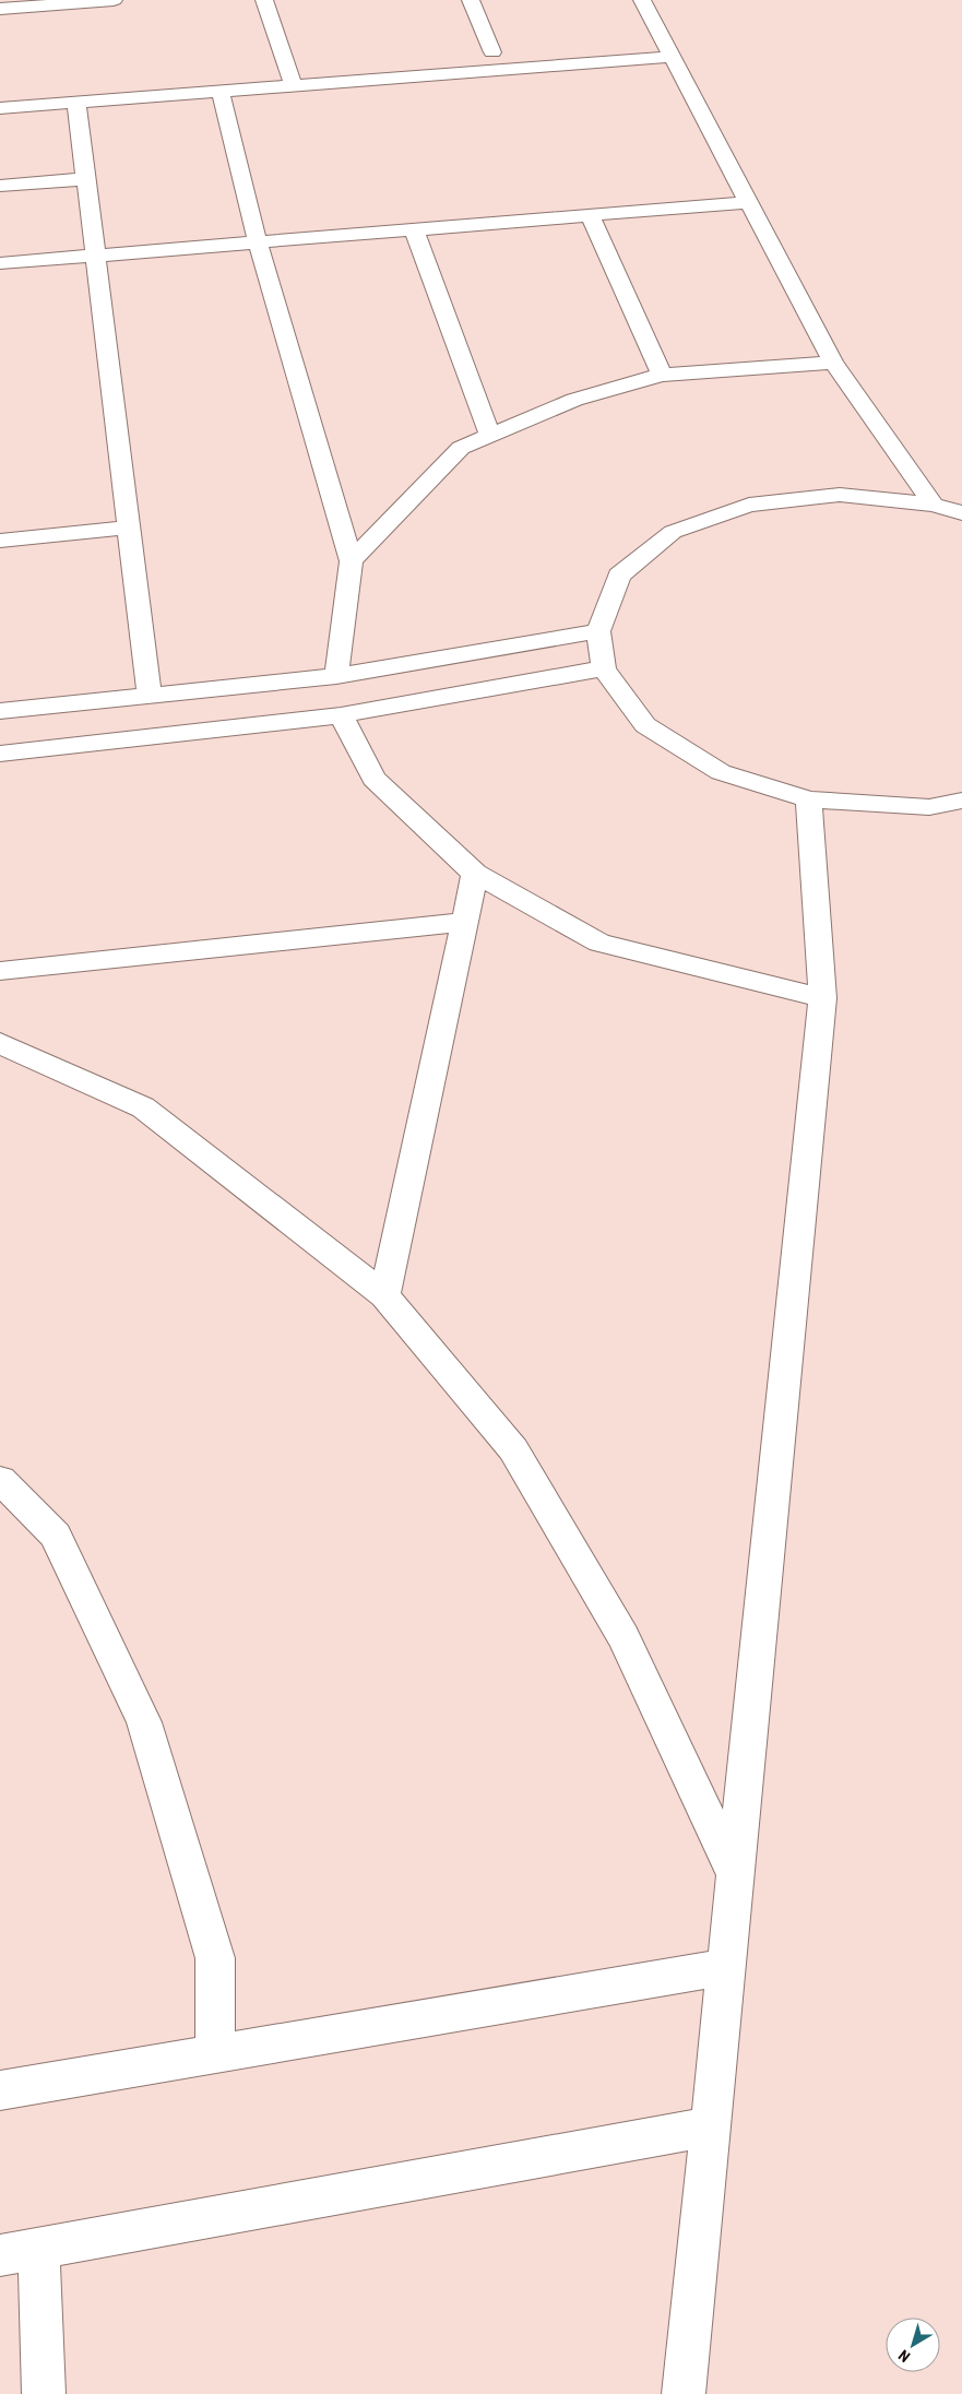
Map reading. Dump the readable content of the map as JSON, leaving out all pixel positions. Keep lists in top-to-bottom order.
{
  "north": "bottom left"
}
